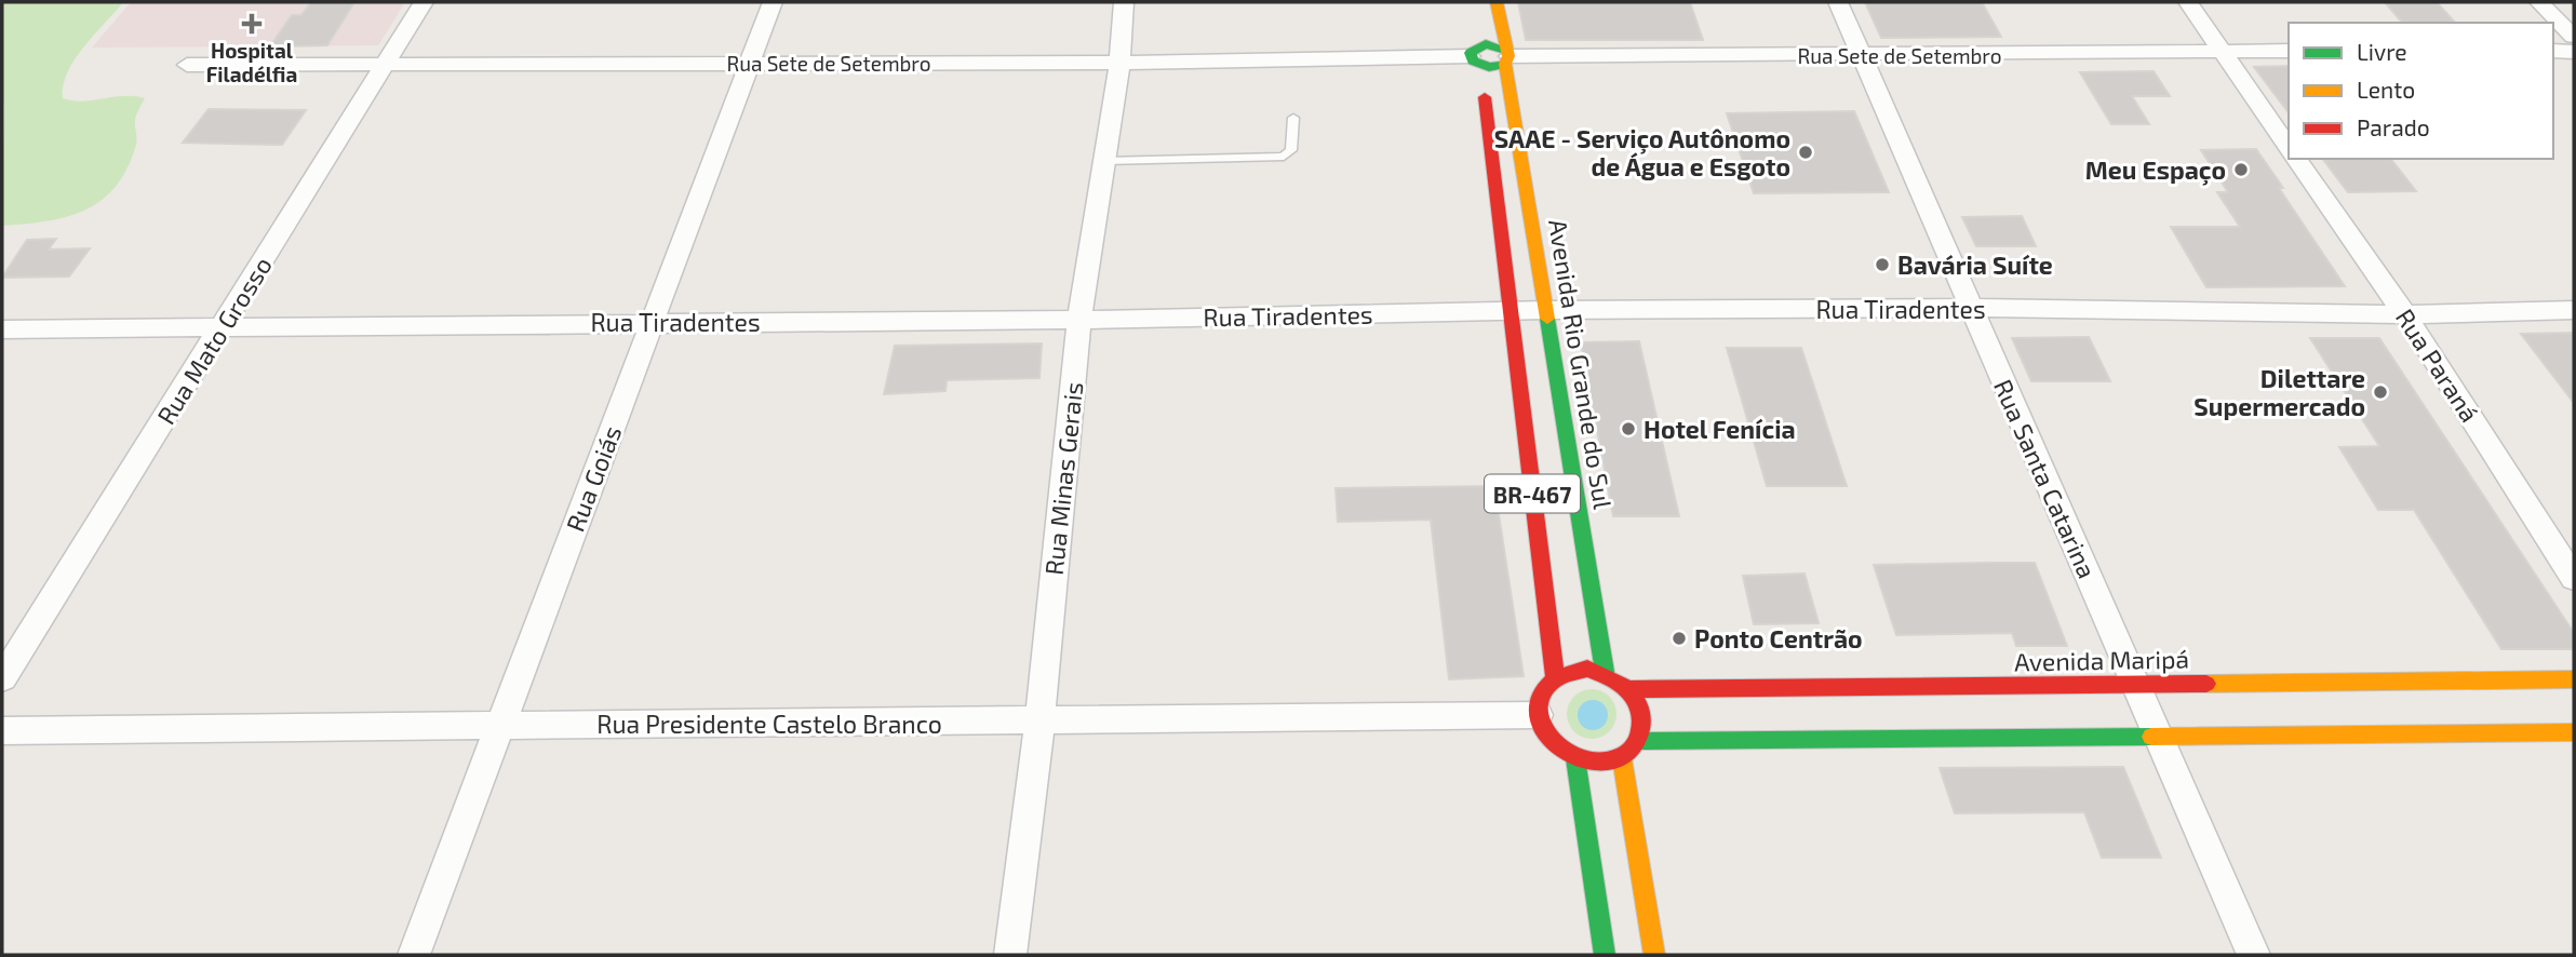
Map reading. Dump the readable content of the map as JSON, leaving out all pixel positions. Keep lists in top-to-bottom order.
{
  "streets": {
    "main road": ["Avenida Rio Grande do Sul", "BR-467", "Avenida Maripá"],
    "street": [
      "Rua Sete de Setembro",
      "Rua Tiradentes",
      "Rua Mato Grosso",
      "Rua Paraná",
      "Rua Goiás",
      "Rua Minas Gerais",
      "Rua Santa Catarina",
      "Rua Presidente Castelo Branco"
    ]
  },
  "crossings": [
    ["Rua Sete de Setembro", "Rua Mato Grosso"],
    ["Rua Sete de Setembro", "Avenida Rio Grande do Sul"],
    ["Rua Sete de Setembro", "Rua Goiás"],
    ["Rua Sete de Setembro", "Rua Minas Gerais"],
    ["Rua Sete de Setembro", "Rua Santa Catarina"],
    ["Rua Sete de Setembro", "BR-467"],
    ["Rua Tiradentes", "Rua Mato Grosso"],
    ["Rua Tiradentes", "Avenida Rio Grande do Sul"],
    ["Rua Tiradentes", "Rua Paraná"],
    ["Rua Tiradentes", "Rua Goiás"],
    ["Rua Tiradentes", "Rua Minas Gerais"],
    ["Rua Tiradentes", "Rua Santa Catarina"],
    ["Rua Tiradentes", "BR-467"],
    ["Avenida Rio Grande do Sul", "BR-467"],
    ["Avenida Rio Grande do Sul", "Avenida Maripá"],
    ["Avenida Rio Grande do Sul", "Rua Presidente Castelo Branco"],
    ["Rua Goiás", "Rua Presidente Castelo Branco"],
    ["Rua Minas Gerais", "Rua Presidente Castelo Branco"],
    ["Rua Santa Catarina", "Avenida Maripá"],
    ["BR-467", "Avenida Maripá"],
    ["BR-467", "Rua Presidente Castelo Branco"],
    ["Avenida Maripá", "Rua Presidente Castelo Branco"]
  ],
  "places": {
    "health": ["Hospital Filadélfia"],
    "other": [
      "SAAE - Serviço Autônomo de Água e Esgoto",
      "Meu Espaço",
      "Bavária Suíte",
      "Dilettare Supermercado",
      "Hotel Fenícia",
      "Ponto Centrão"
    ]
  },
  "legend": ["Livre", "Lento", "Parado"]
}
